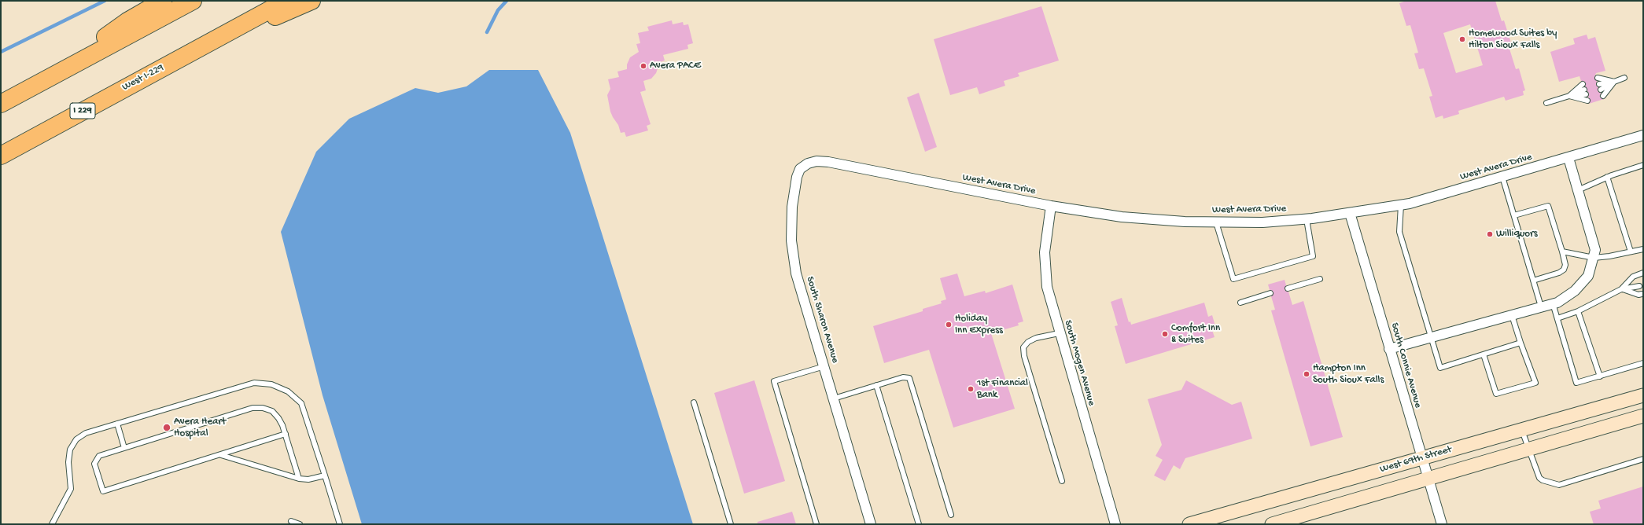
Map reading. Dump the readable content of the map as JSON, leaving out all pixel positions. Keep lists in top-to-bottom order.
{
  "streets": {
    "highway": ["West I-229", "I 229"],
    "street": [
      "West Avera Drive",
      "South Sharon Avenue",
      "South Mogen Avenue",
      "South Connie Avenue",
      "West 69th Street"
    ]
  },
  "crossings": [
    ["West Avera Drive", "South Sharon Avenue"],
    ["West Avera Drive", "South Mogen Avenue"],
    ["West Avera Drive", "South Connie Avenue"],
    ["South Connie Avenue", "West 69th Street"]
  ],
  "places": [
    "Homewood Suites by Hilton Sioux Falls",
    "Avera PACE",
    "Williquors",
    "Holiday Inn Express",
    "Comfort Inn & Suites",
    "Hampton Inn South Sioux Falls",
    "1st Financial Bank",
    "Avera Heart Hospital"
  ]
}
